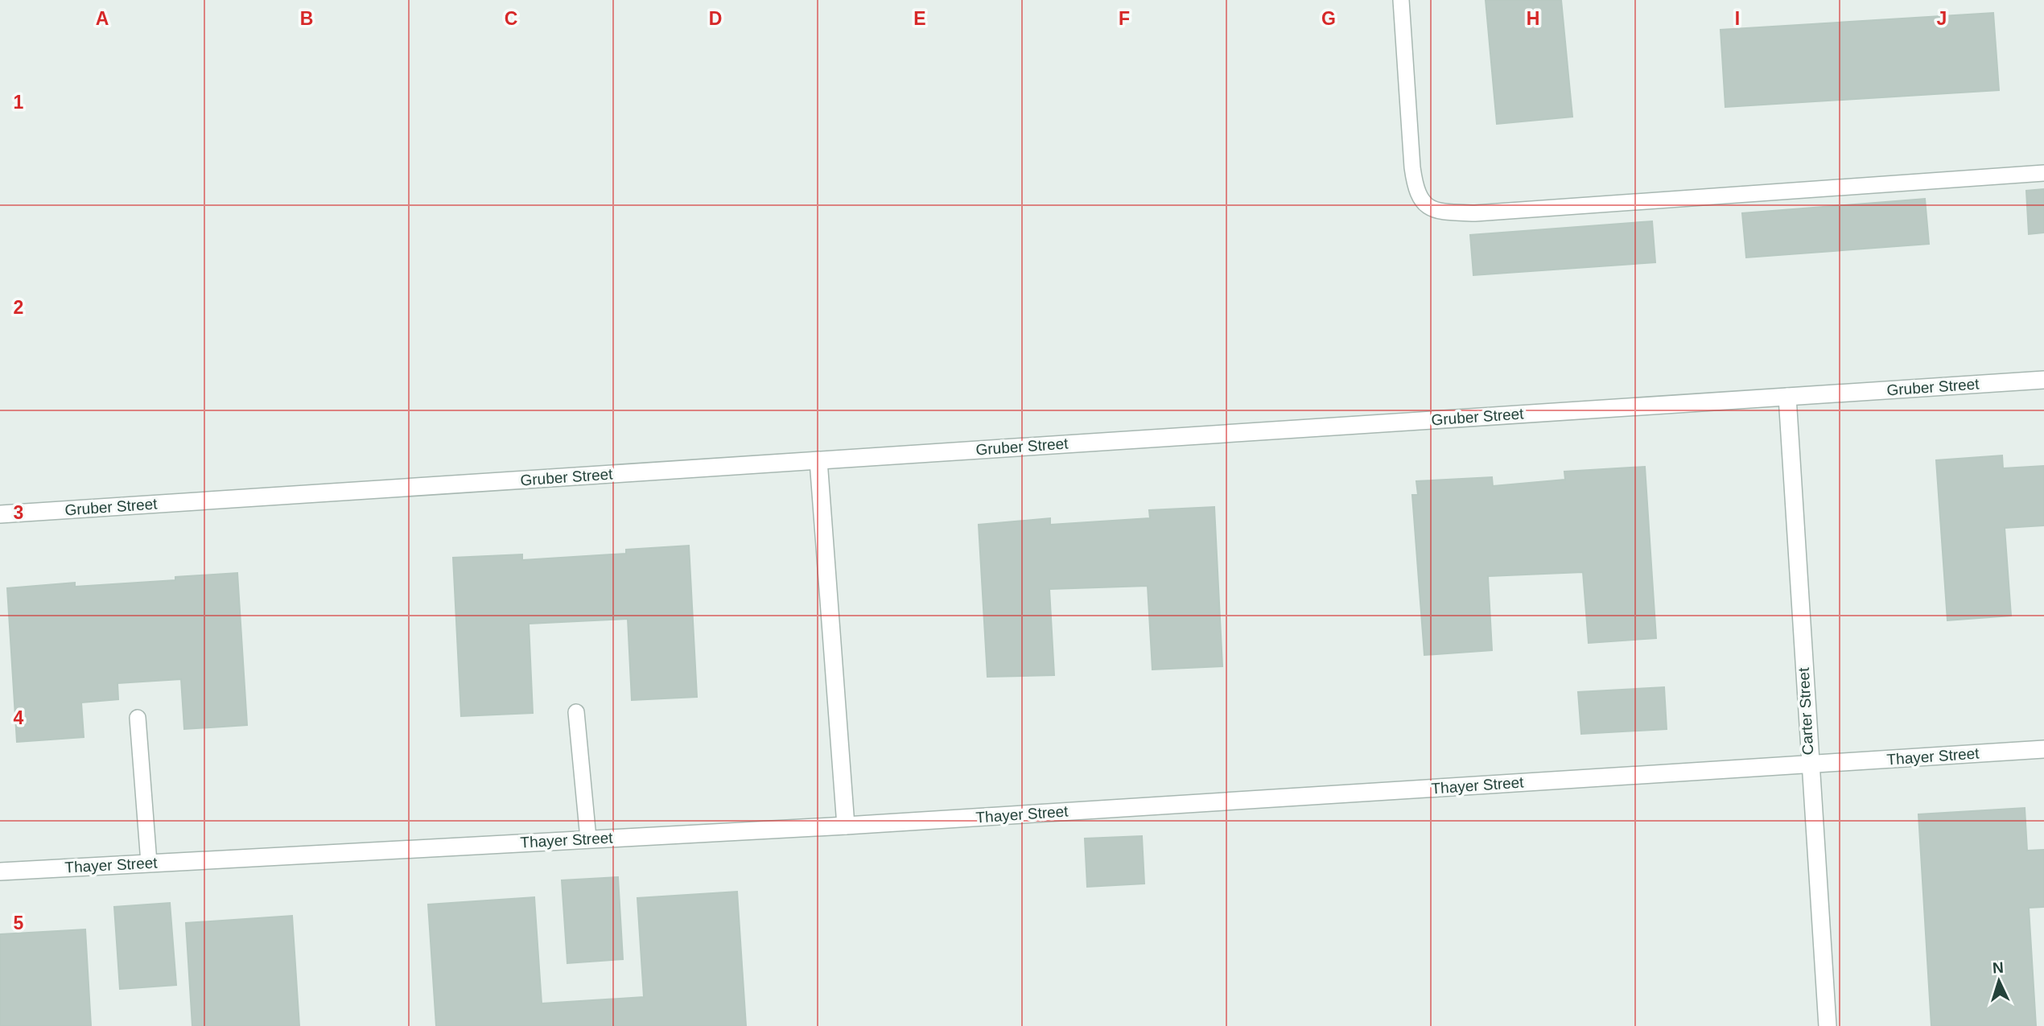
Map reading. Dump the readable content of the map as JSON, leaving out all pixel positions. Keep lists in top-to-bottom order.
{
  "streets": {
    "street": ["Gruber Street", "Carter Street", "Thayer Street"]
  },
  "crossings": [
    ["Gruber Street", "Carter Street"],
    ["Carter Street", "Thayer Street"]
  ],
  "north": "top",
  "grid": {
    "columns": [
      "A",
      "B",
      "C",
      "D",
      "E",
      "F",
      "G",
      "H",
      "I",
      "J"
    ],
    "rows": [
      "1",
      "2",
      "3",
      "4",
      "5"
    ]
  }
}
